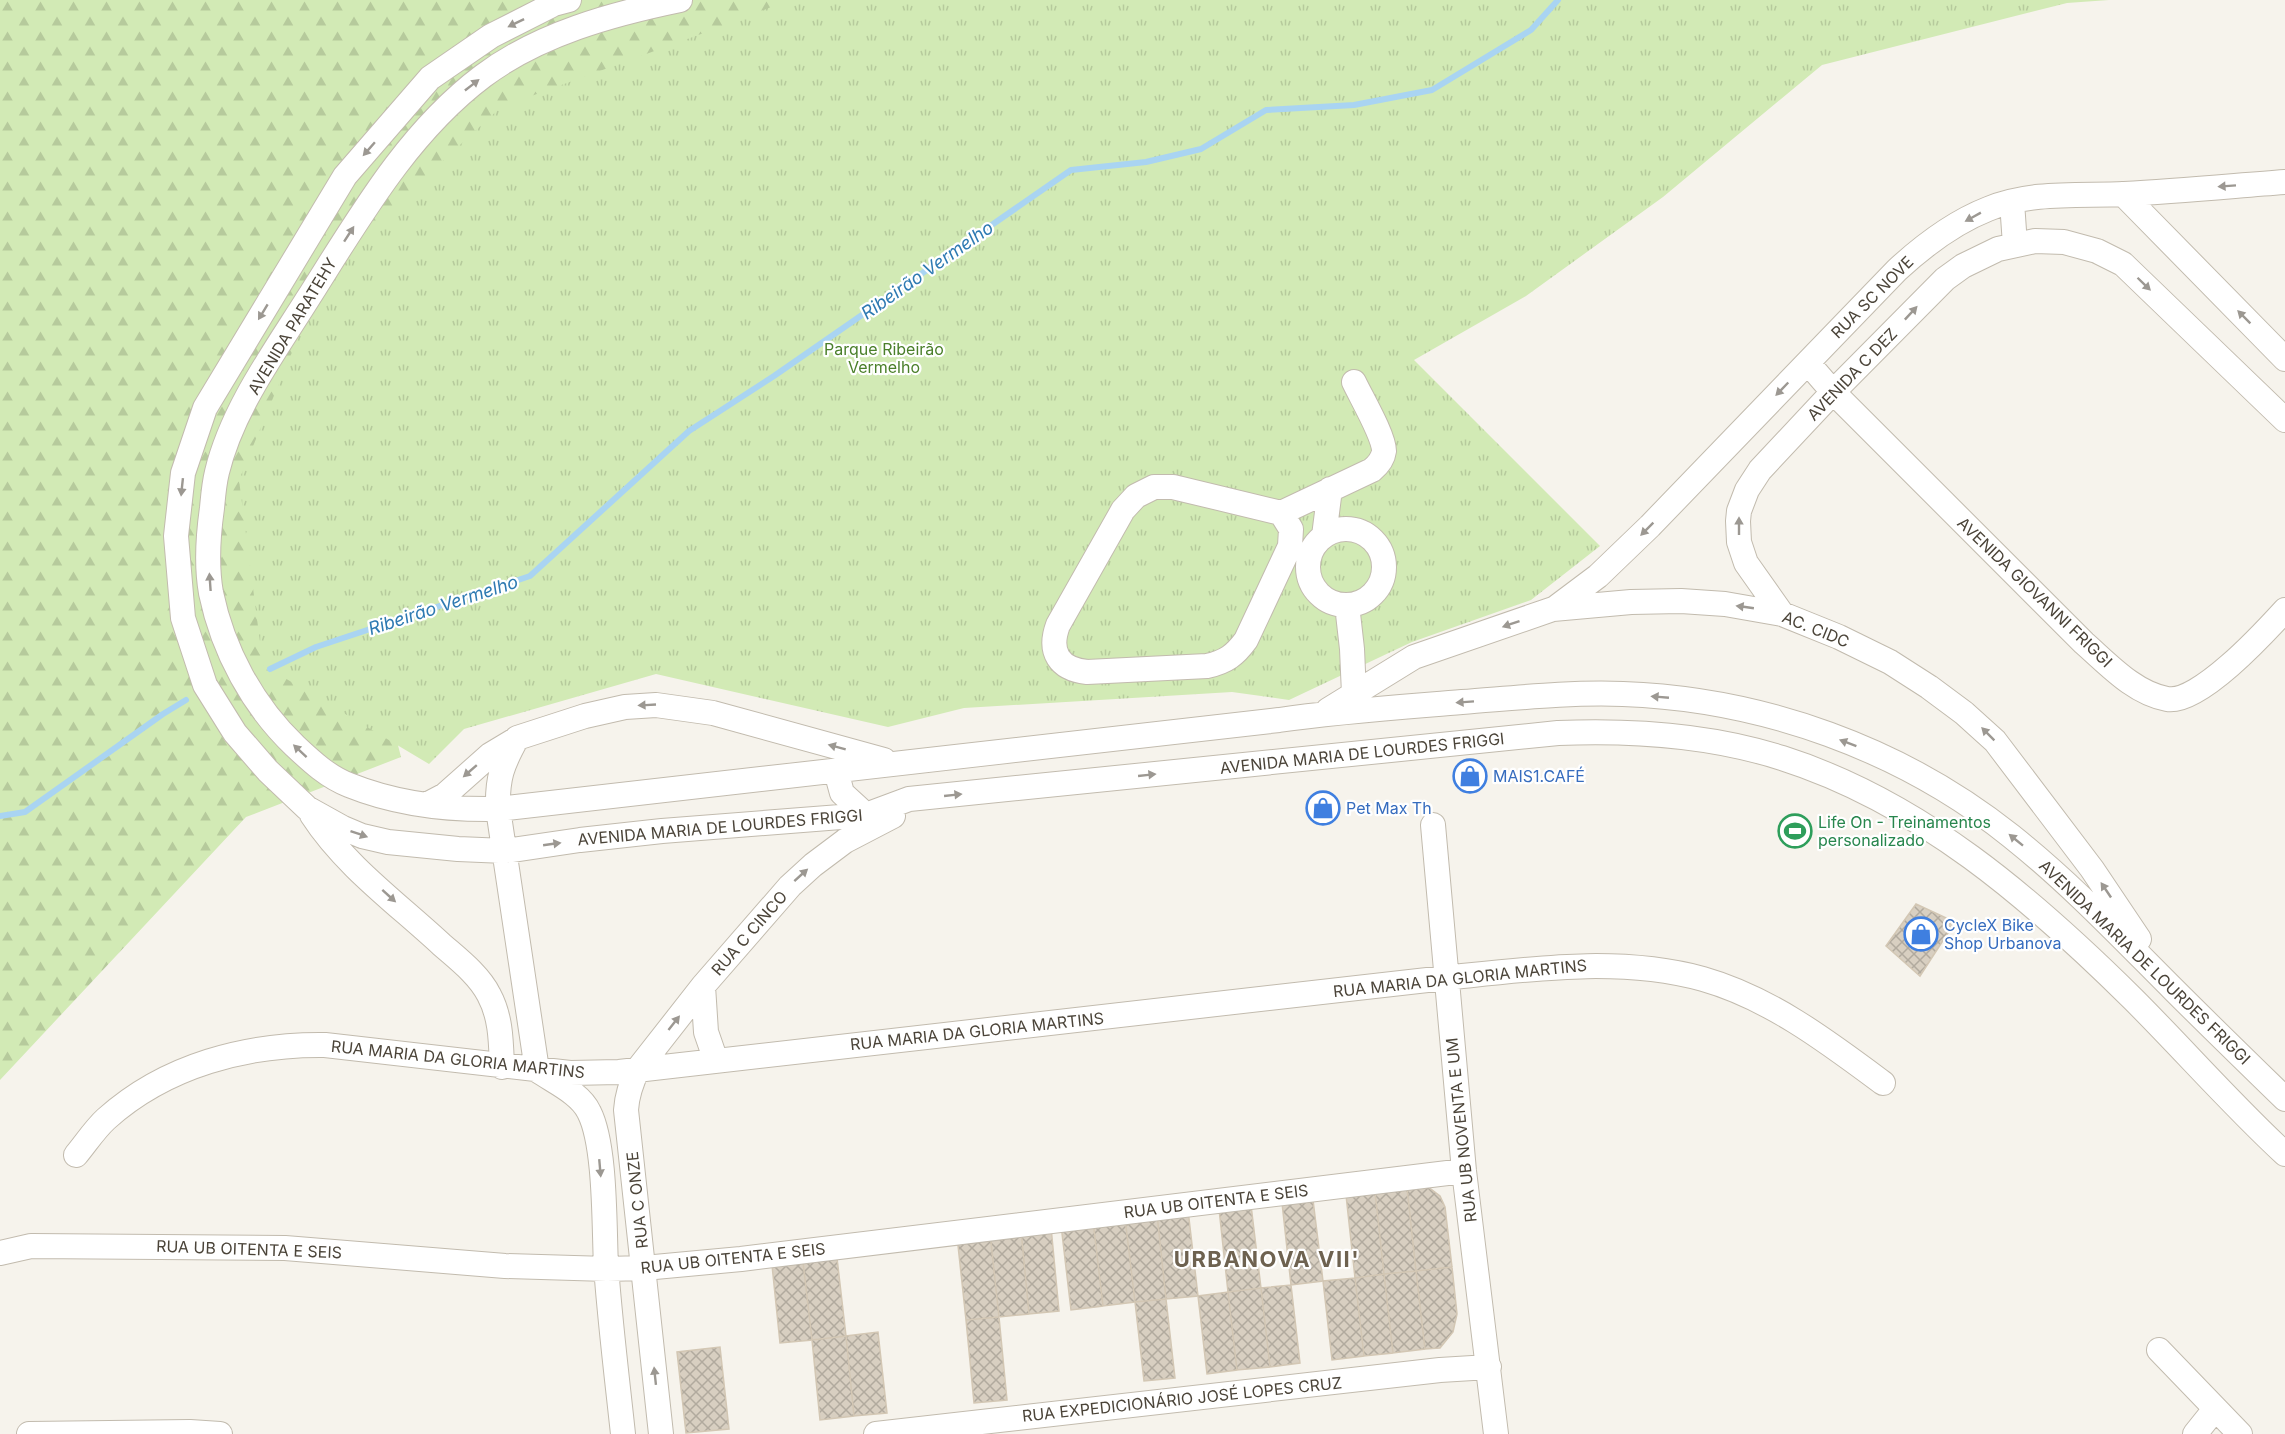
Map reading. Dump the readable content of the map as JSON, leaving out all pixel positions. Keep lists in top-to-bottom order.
{
  "streets": {
    "street": [
      "RUA SC NOVE",
      "AVENIDA PARATEHY",
      "AVENIDA C DEZ",
      "AVENIDA GIOVANNI FRIGGI",
      "AC. CIDC",
      "AVENIDA MARIA DE LOURDES FRIGGI",
      "RUA C CINCO",
      "RUA MARIA DA GLORIA MARTINS",
      "RUA UB NOVENTA E UM",
      "RUA C ONZE",
      "RUA UB OITENTA E SEIS",
      "RUA EXPEDICIONÁRIO JOSÉ LOPES CRUZ"
    ]
  },
  "crossings": [
    ["RUA SC NOVE", "AVENIDA GIOVANNI FRIGGI"],
    ["RUA SC NOVE", "AC. CIDC"],
    ["AVENIDA PARATEHY", "AVENIDA MARIA DE LOURDES FRIGGI"],
    ["AVENIDA C DEZ", "AVENIDA GIOVANNI FRIGGI"],
    ["AVENIDA C DEZ", "AC. CIDC"],
    ["AC. CIDC", "AVENIDA MARIA DE LOURDES FRIGGI"],
    ["AVENIDA MARIA DE LOURDES FRIGGI", "RUA C CINCO"],
    ["RUA C CINCO", "RUA MARIA DA GLORIA MARTINS"],
    ["RUA C CINCO", "RUA C ONZE"],
    ["RUA MARIA DA GLORIA MARTINS", "RUA UB NOVENTA E UM"],
    ["RUA MARIA DA GLORIA MARTINS", "RUA C ONZE"],
    ["RUA UB NOVENTA E UM", "RUA UB OITENTA E SEIS"],
    ["RUA UB NOVENTA E UM", "RUA EXPEDICIONÁRIO JOSÉ LOPES CRUZ"],
    ["RUA C ONZE", "RUA UB OITENTA E SEIS"]
  ],
  "one_way": ["RUA SC NOVE", "AC. CIDC", "RUA C CINCO"],
  "districts": ["URBANOVA VII'"],
  "water": ["Ribeirão Vermelho"],
  "parks": ["Parque Ribeirão Vermelho"],
  "places": {
    "shop": ["MAIS1.CAFÉ", "Pet Max Th", "CycleX Bike Shop Urbanova"],
    "sports": ["Life On - Treinamentos personalizado"]
  }
}
